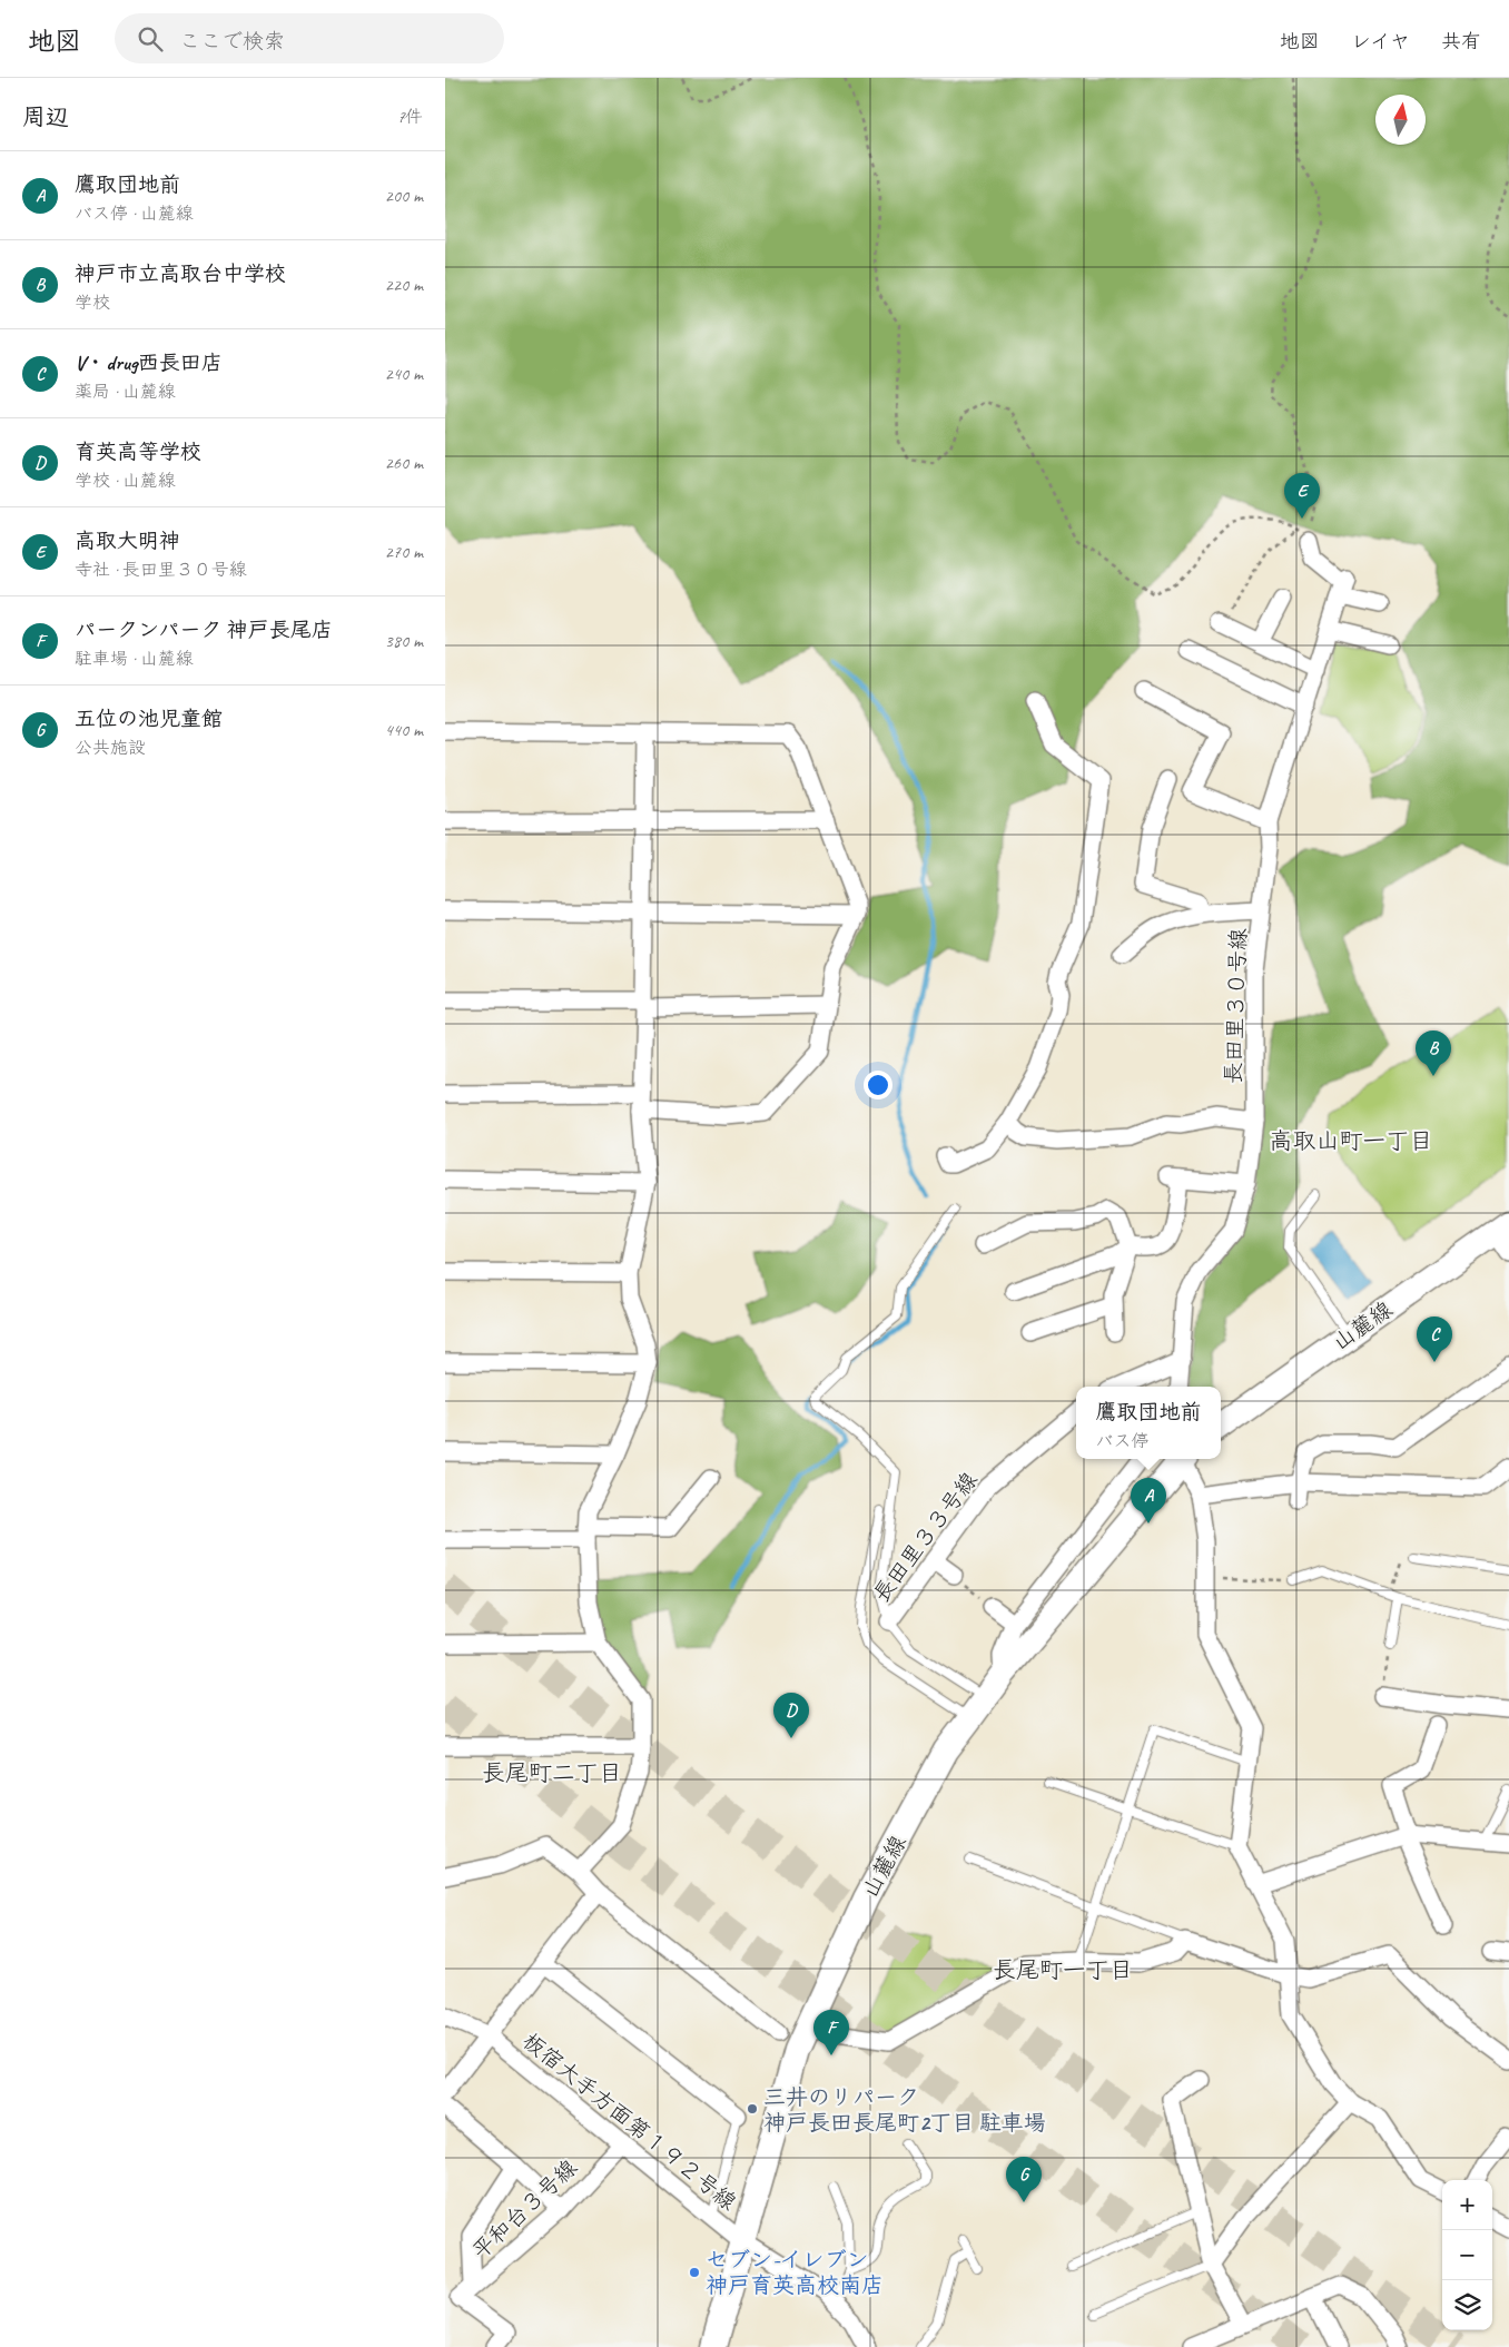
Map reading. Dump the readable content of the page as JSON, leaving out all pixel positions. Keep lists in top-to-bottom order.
{
  "streets": {
    "main road": ["山麓線"],
    "street": [
      "長田里３０号線",
      "長田里３３号線",
      "板宿大手方面第１９２号線",
      "平和台３号線"
    ]
  },
  "crossings": [
    ["山麓線", "板宿大手方面第１９２号線"],
    ["板宿大手方面第１９２号線", "平和台３号線"]
  ],
  "districts": ["高取山町一丁目", "長尾町二丁目", "長尾町一丁目"],
  "places": ["三井のリパーク 神戸長田長尾町2丁目 駐車場", "セブン-イレブン 神戸育英高校南店"],
  "north": "top",
  "page": {
    "header": "地図",
    "search": "ここで検索",
    "nav": ["地図", "レイヤ", "共有"],
    "heading": ["周辺", "7件"],
    "list": [
      {
        "mark": "A",
        "name": "鷹取団地前",
        "note": "バス停 · 山麓線",
        "value": "200 m"
      },
      {
        "mark": "B",
        "name": "神戸市立高取台中学校",
        "note": "学校",
        "value": "220 m"
      },
      {
        "mark": "C",
        "name": "V・drug西長田店",
        "note": "薬局 · 山麓線",
        "value": "240 m"
      },
      {
        "mark": "D",
        "name": "育英高等学校",
        "note": "学校 · 山麓線",
        "value": "260 m"
      },
      {
        "mark": "E",
        "name": "高取大明神",
        "note": "寺社 · 長田里３０号線",
        "value": "270 m"
      },
      {
        "mark": "F",
        "name": "パークンパーク 神戸長尾店",
        "note": "駐車場 · 山麓線",
        "value": "380 m"
      },
      {
        "mark": "G",
        "name": "五位の池児童館",
        "note": "公共施設",
        "value": "440 m"
      }
    ],
    "pins": [
      "E",
      "B",
      "C",
      "A",
      "D",
      "F",
      "G"
    ],
    "popup": ["鷹取団地前", "バス停"],
    "map_buttons": ["+", "−"]
  }
}
